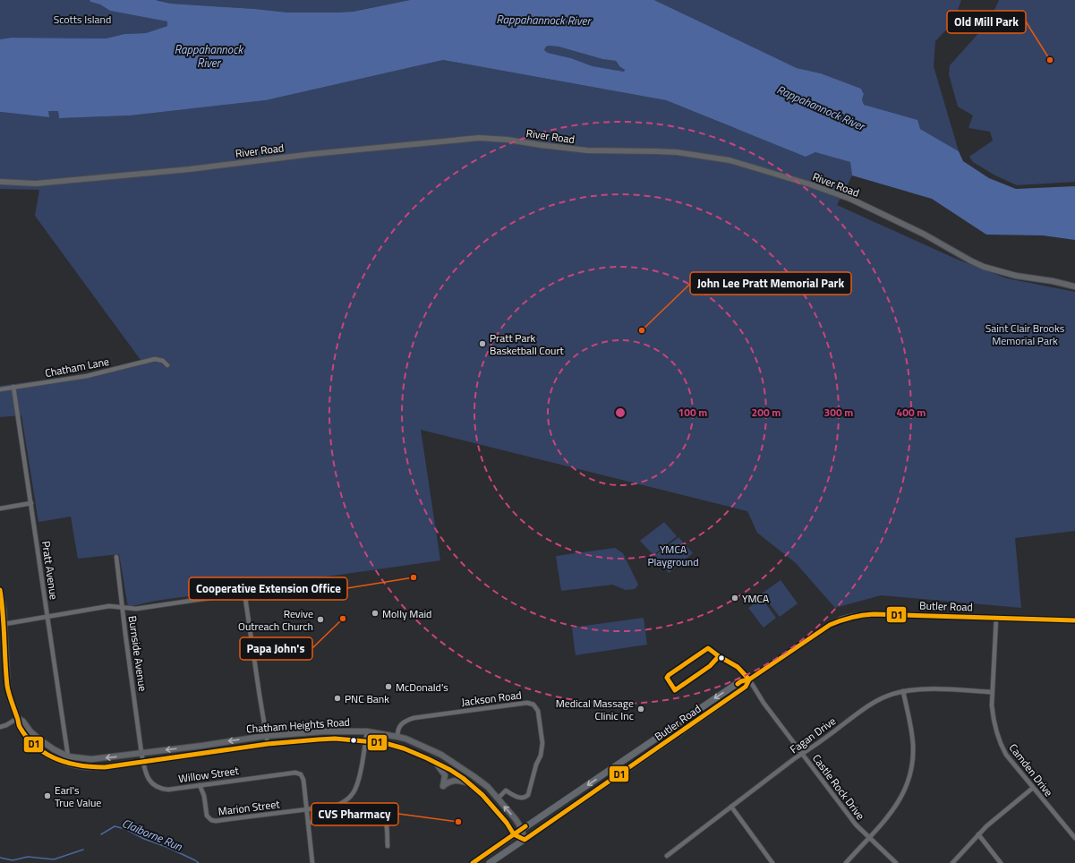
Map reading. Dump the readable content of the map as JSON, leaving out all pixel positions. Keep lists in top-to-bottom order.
{
  "streets": {
    "main road": ["River Road", "Butler Road", "Chatham Heights Road"],
    "street": [
      "Chatham Lane",
      "Pratt Avenue",
      "Burnside Avenue",
      "Jackson Road",
      "Fagan Drive",
      "Camden Drive",
      "Willow Street",
      "Castle Rock Drive",
      "Marion Street"
    ]
  },
  "crossings": [
    ["Chatham Lane", "Pratt Avenue"],
    ["Pratt Avenue", "Chatham Heights Road"],
    ["Butler Road", "Chatham Heights Road"],
    ["Butler Road", "Camden Drive"],
    ["Butler Road", "Castle Rock Drive"],
    ["Burnside Avenue", "Chatham Heights Road"],
    ["Burnside Avenue", "Willow Street"],
    ["Jackson Road", "Chatham Heights Road"],
    ["Chatham Heights Road", "Willow Street"],
    ["Fagan Drive", "Camden Drive"],
    ["Fagan Drive", "Castle Rock Drive"],
    ["Willow Street", "Marion Street"]
  ],
  "water": ["Rappahannock River", "Claiborne Run"],
  "parks": ["Scotts Island", "Saint Clair Brooks Memorial Park", "YMCA Playground"],
  "places": [
    "Old Mill Park",
    "John Lee Pratt Memorial Park",
    "Pratt Park Basketball Court",
    "Cooperative Extension Office",
    "YMCA",
    "Molly Maid",
    "Papa John's",
    "Revive Outreach Church",
    "McDonald's",
    "PNC Bank",
    "Medical Massage Clinic Inc",
    "Earl's True Value",
    "CVS Pharmacy"
  ],
  "lines": ["transit line D1"],
  "rings": [
    "100 m",
    "200 m",
    "300 m",
    "400 m"
  ]
}
